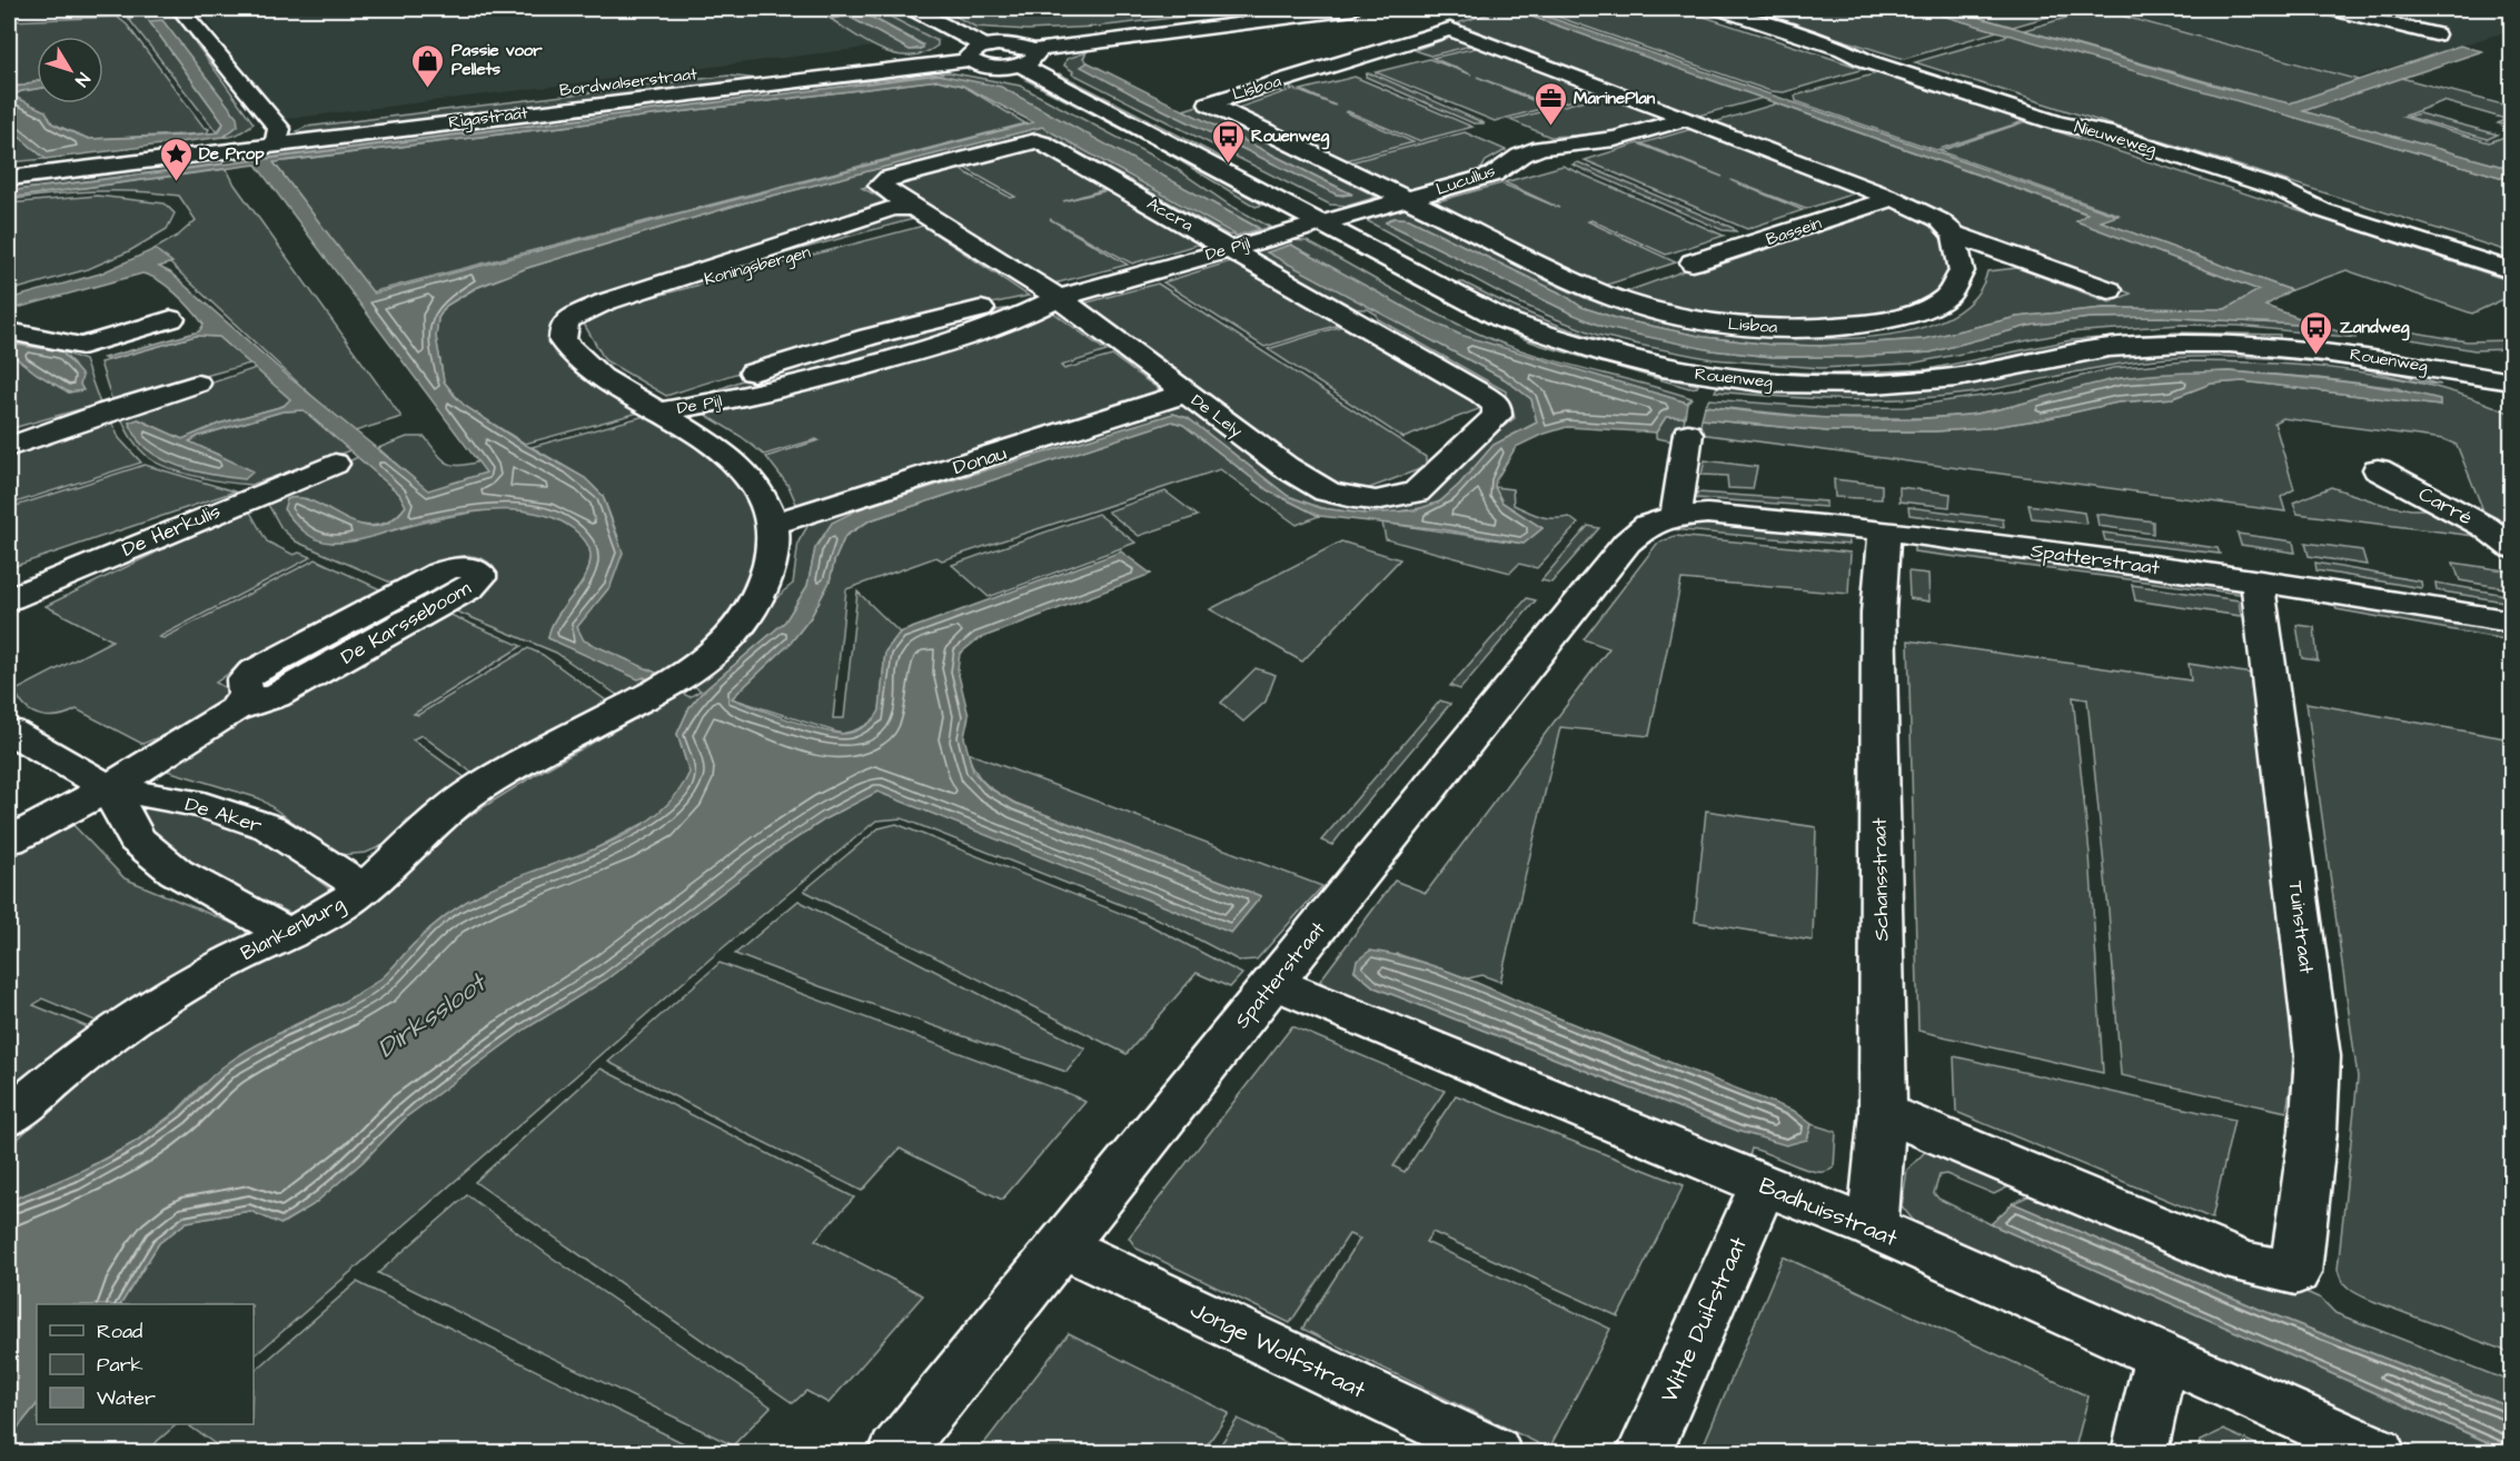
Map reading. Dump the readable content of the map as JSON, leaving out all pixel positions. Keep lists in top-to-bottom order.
{
  "streets": {
    "street": [
      "Bordwalserstraat",
      "Lisboa",
      "Rigastraat",
      "Nieuweweg",
      "Lucullus",
      "Accra",
      "Bassein",
      "De Pijl",
      "Koningsbergen",
      "Rouenweg",
      "De Lely",
      "Donau",
      "Carré",
      "De Herkulis",
      "Spatterstraat",
      "De Karsseboom",
      "De Aker",
      "Schansstraat",
      "Tuinstraat",
      "Blankenburg",
      "Badhuisstraat",
      "Witte Duifstraat",
      "Jonge Wolfstraat"
    ]
  },
  "crossings": [
    ["Bordwalserstraat", "Rigastraat"],
    ["Lisboa", "Lucullus"],
    ["Lisboa", "Bassein"],
    ["Rigastraat", "Rouenweg"],
    ["Lucullus", "De Pijl"],
    ["Lucullus", "Rouenweg"],
    ["Accra", "De Pijl"],
    ["Accra", "Koningsbergen"],
    ["Accra", "De Lely"],
    ["De Pijl", "Koningsbergen"],
    ["De Pijl", "Rouenweg"],
    ["De Pijl", "De Lely"],
    ["Koningsbergen", "De Lely"],
    ["Koningsbergen", "Donau"],
    ["Koningsbergen", "Blankenburg"],
    ["De Lely", "Donau"],
    ["Spatterstraat", "Schansstraat"],
    ["Spatterstraat", "Tuinstraat"],
    ["Spatterstraat", "Badhuisstraat"],
    ["Spatterstraat", "Jonge Wolfstraat"],
    ["De Karsseboom", "De Aker"],
    ["De Aker", "Blankenburg"],
    ["Schansstraat", "Tuinstraat"],
    ["Schansstraat", "Badhuisstraat"],
    ["Badhuisstraat", "Witte Duifstraat"]
  ],
  "water": ["Dirkssloot"],
  "places": {
    "shop": ["Passie voor Pellets"],
    "office": ["MarinePlan"],
    "bus stop": ["Rouenweg", "Zandweg"],
    "place": ["De Prop"]
  },
  "legend": ["Road", "Park", "Water"],
  "north": "bottom right"
}
